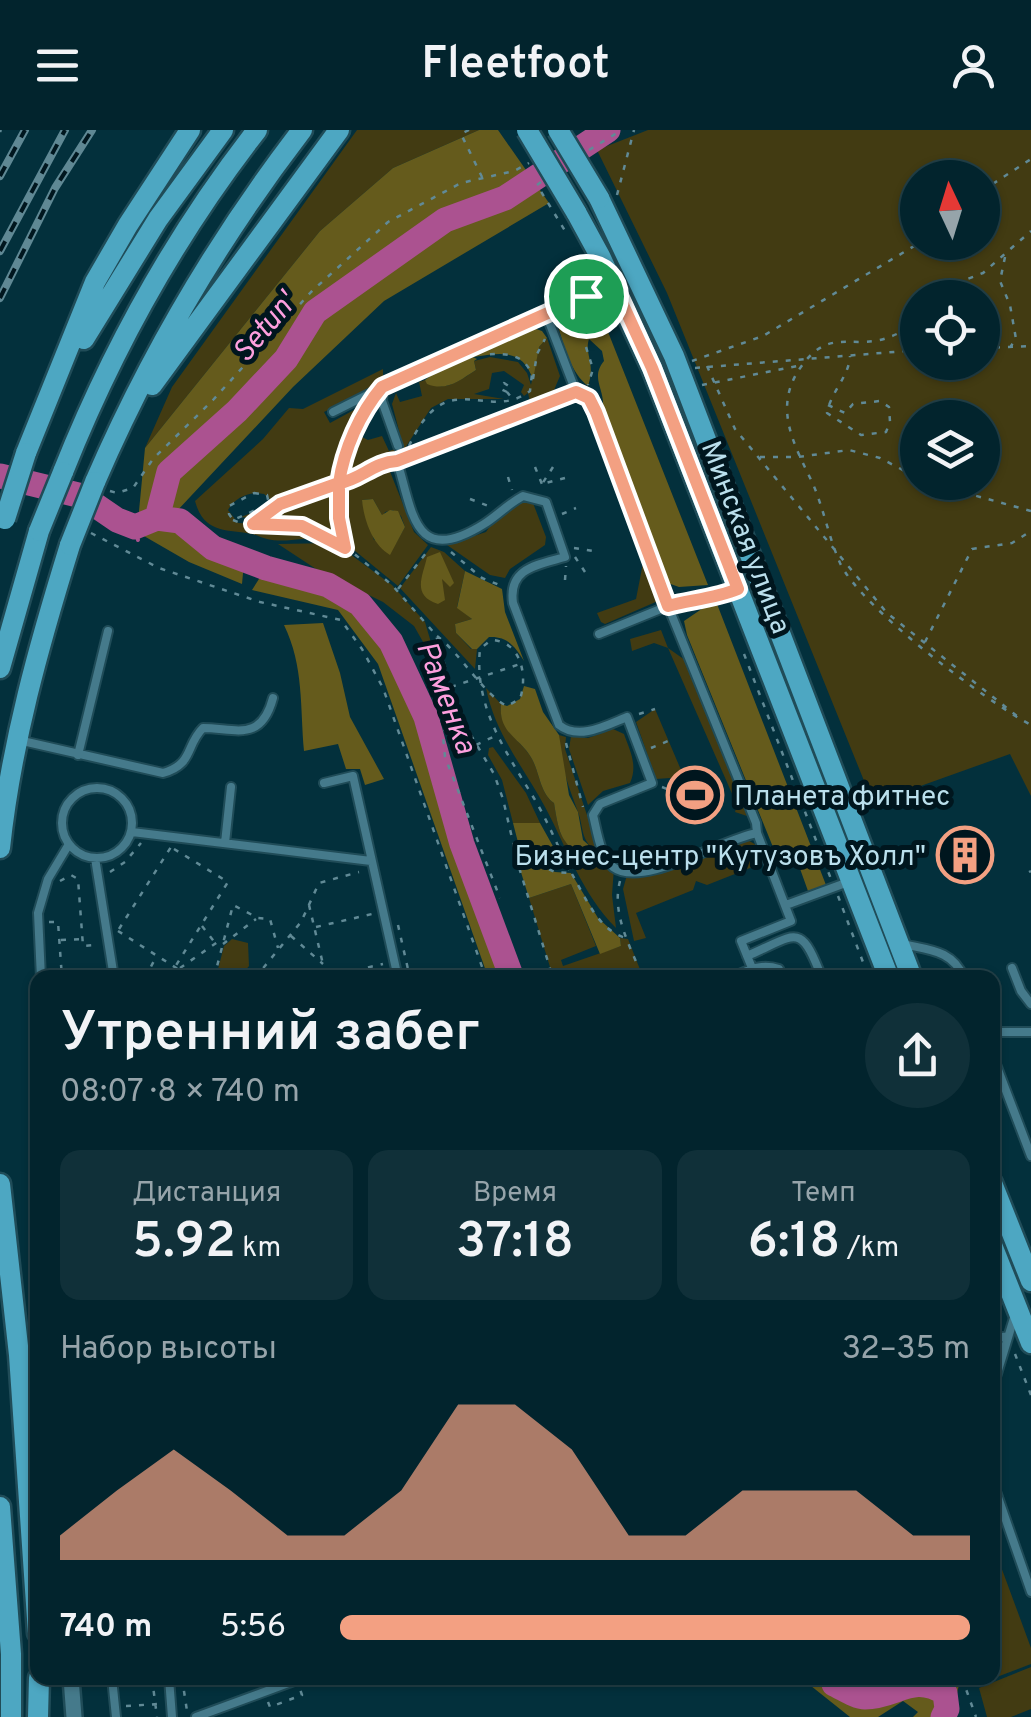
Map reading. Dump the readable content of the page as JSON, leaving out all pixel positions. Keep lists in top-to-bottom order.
{
  "streets": {
    "main road": ["Минская улица"]
  },
  "water": ["Setun'", "Раменка"],
  "places": {
    "sports": ["Планета фитнес"],
    "building": ["Бизнес-центр \"Кутузовъ Холл\""]
  },
  "north": "top",
  "page": {
    "header": "Fleetfoot",
    "heading": ["Утренний забег", "08:07 · 8 × 740 m"],
    "stats": [
      ["Дистанция", "5.92 km"],
      ["Время", "37:18"],
      ["Темп", "6:18 /km"]
    ],
    "chart": ["Набор высоты", "32–35 m"],
    "list": [
      {
        "name": "740 m",
        "note": "5:56"
      }
    ]
  }
}
